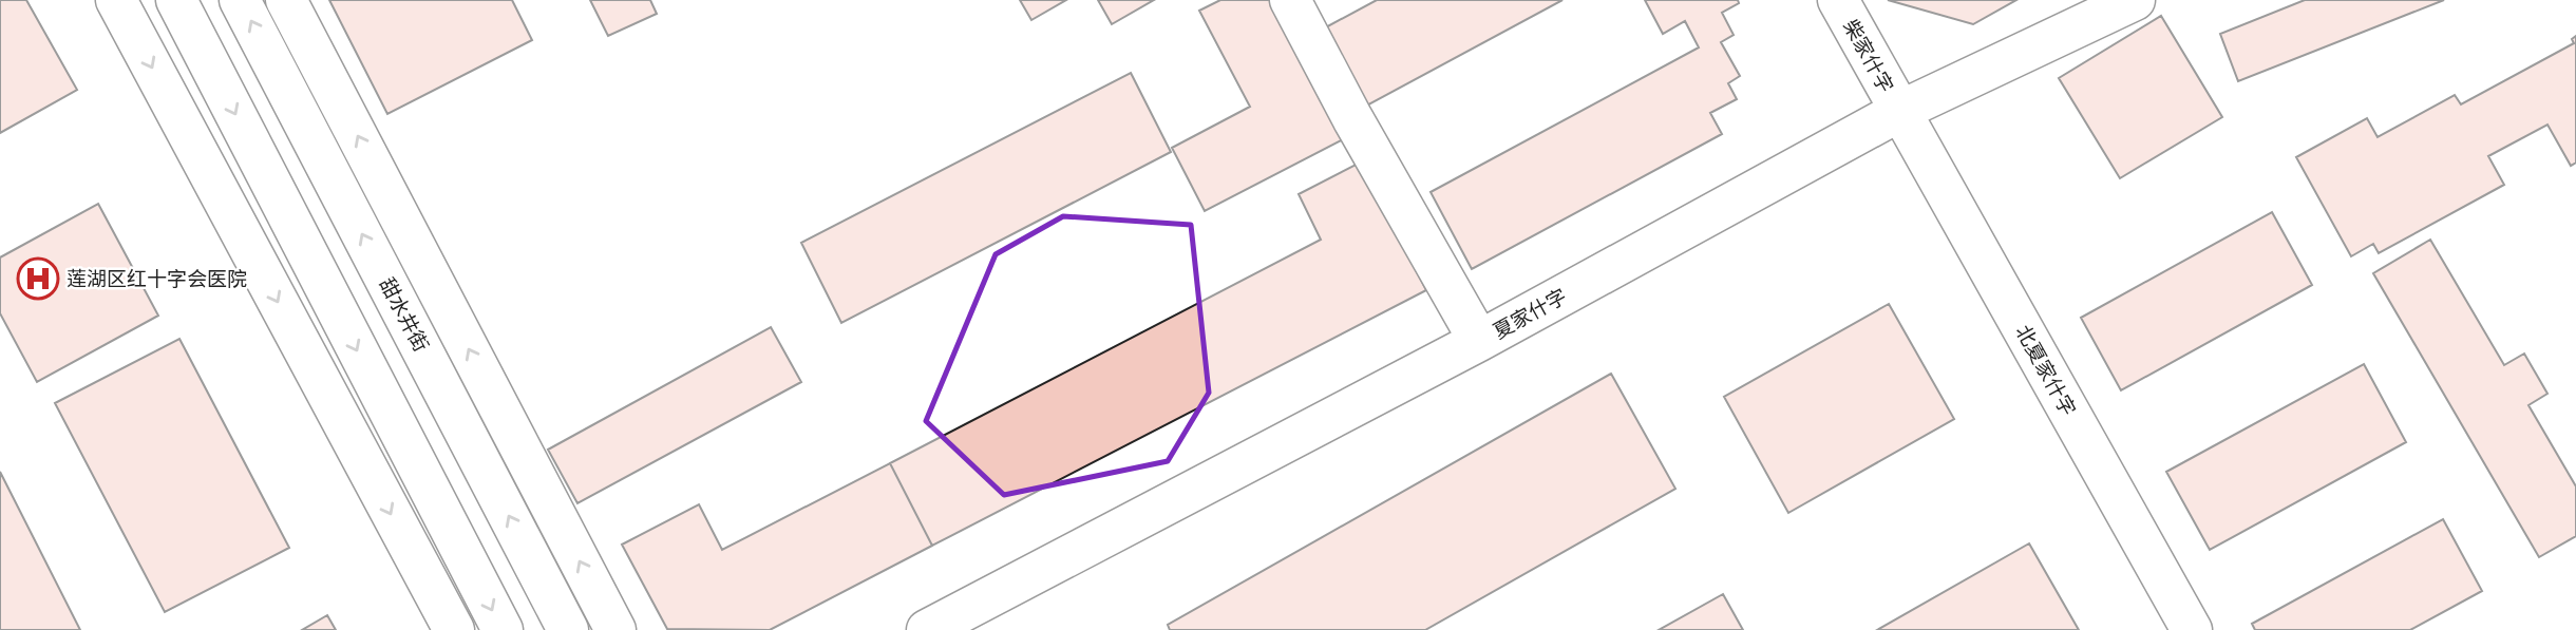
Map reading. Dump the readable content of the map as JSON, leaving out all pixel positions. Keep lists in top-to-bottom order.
{
  "streets": {
    "street": [
      "柴家什字",
      "夏家什字",
      "甜水井街",
      "北夏家什字"
    ]
  },
  "crossings": [
    ["柴家什字", "夏家什字"],
    ["柴家什字", "北夏家什字"],
    ["夏家什字", "北夏家什字"]
  ],
  "places": {
    "hospital": ["莲湖区红十字会医院"]
  }
}
